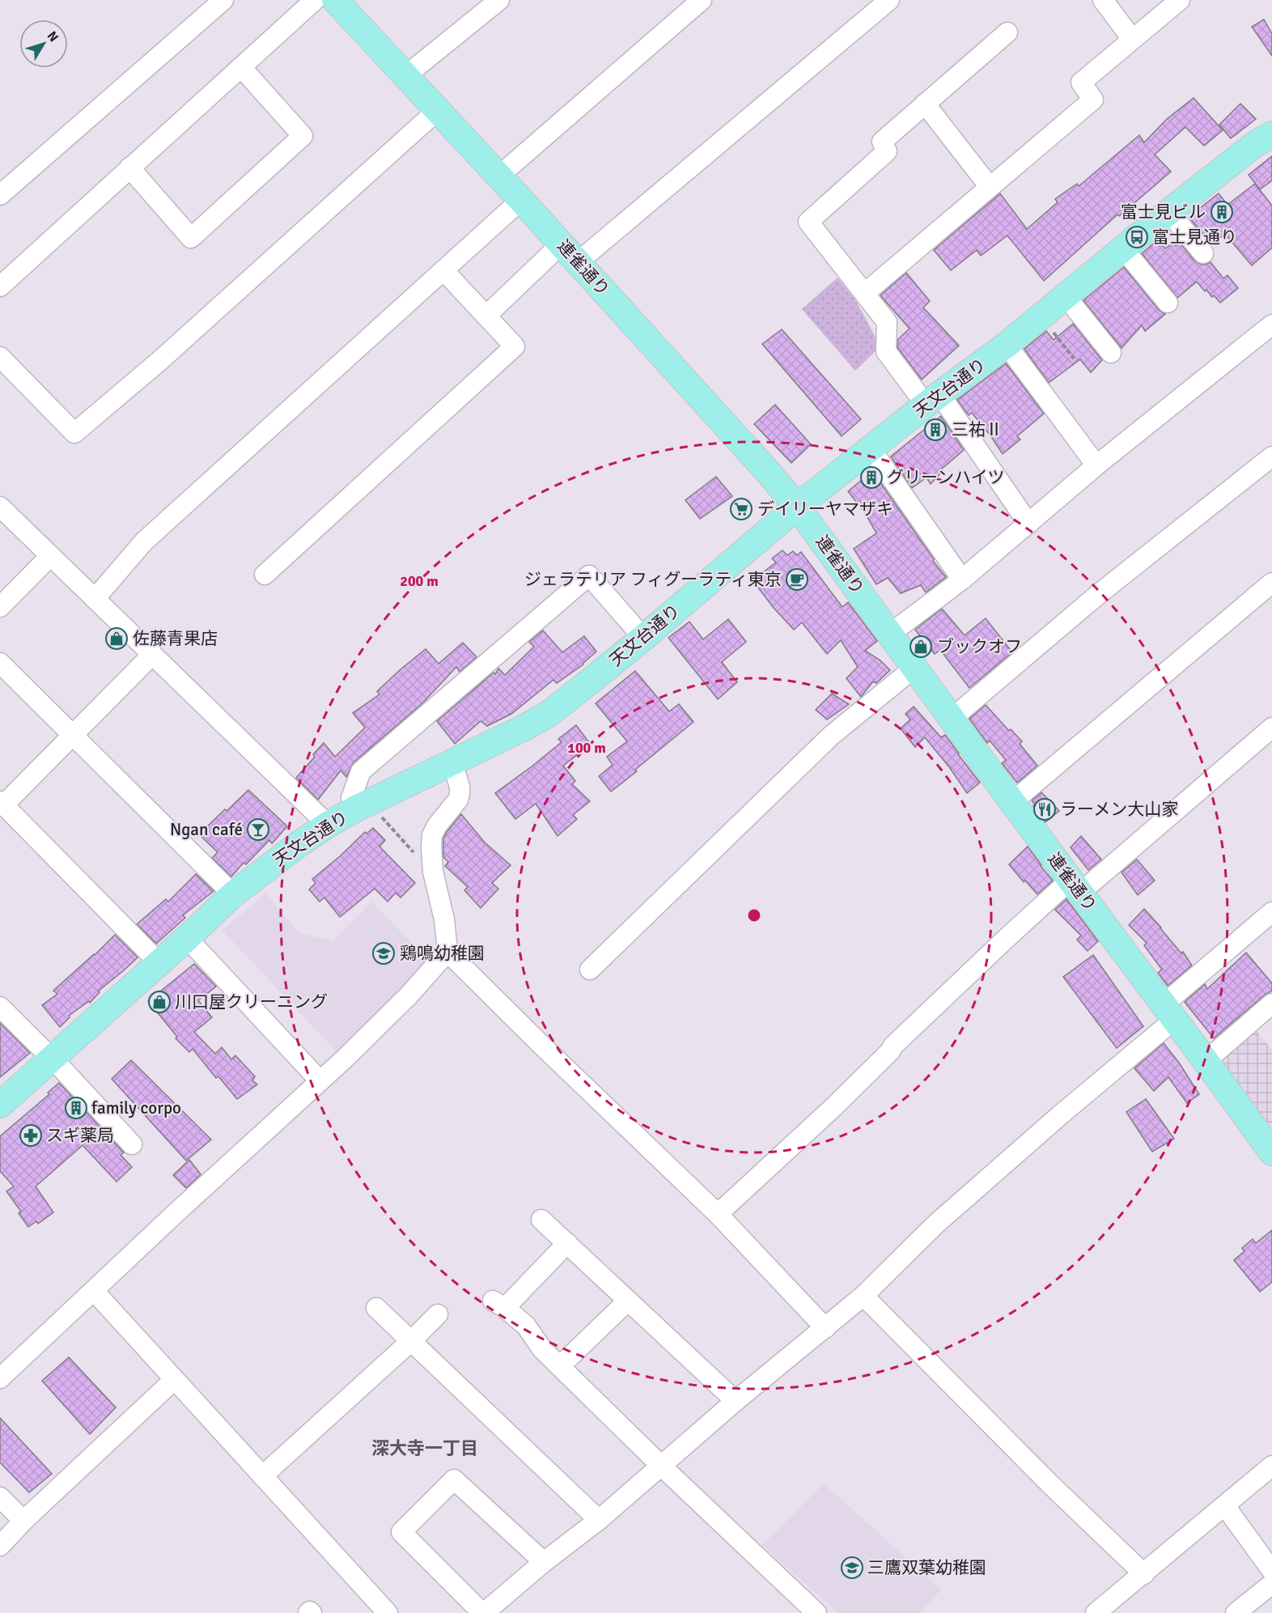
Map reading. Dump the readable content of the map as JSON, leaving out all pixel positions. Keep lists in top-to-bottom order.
{
  "streets": {
    "main road": ["連雀通り", "天文台通り"]
  },
  "crossings": [
    ["連雀通り", "天文台通り"]
  ],
  "districts": ["深大寺一丁目"],
  "places": {
    "building": [
      "富士見ビル",
      "三祐Ⅱ",
      "グリーンハイツ",
      "family corpo"
    ],
    "bus stop": ["富士見通り"],
    "supermarket": ["デイリーヤマザキ"],
    "cafe": ["ジェラテリア フィグーラティ東京"],
    "shop": ["佐藤青果店", "ブックオフ", "川口屋クリーニング"],
    "restaurant": ["ラーメン大山家"],
    "bar": ["Ngan café"],
    "school or university": ["鶏鳴幼稚園", "三鷹双葉幼稚園"],
    "pharmacy": ["スギ薬局"]
  },
  "north": "top right",
  "rings": ["200 m", "100 m"]
}
